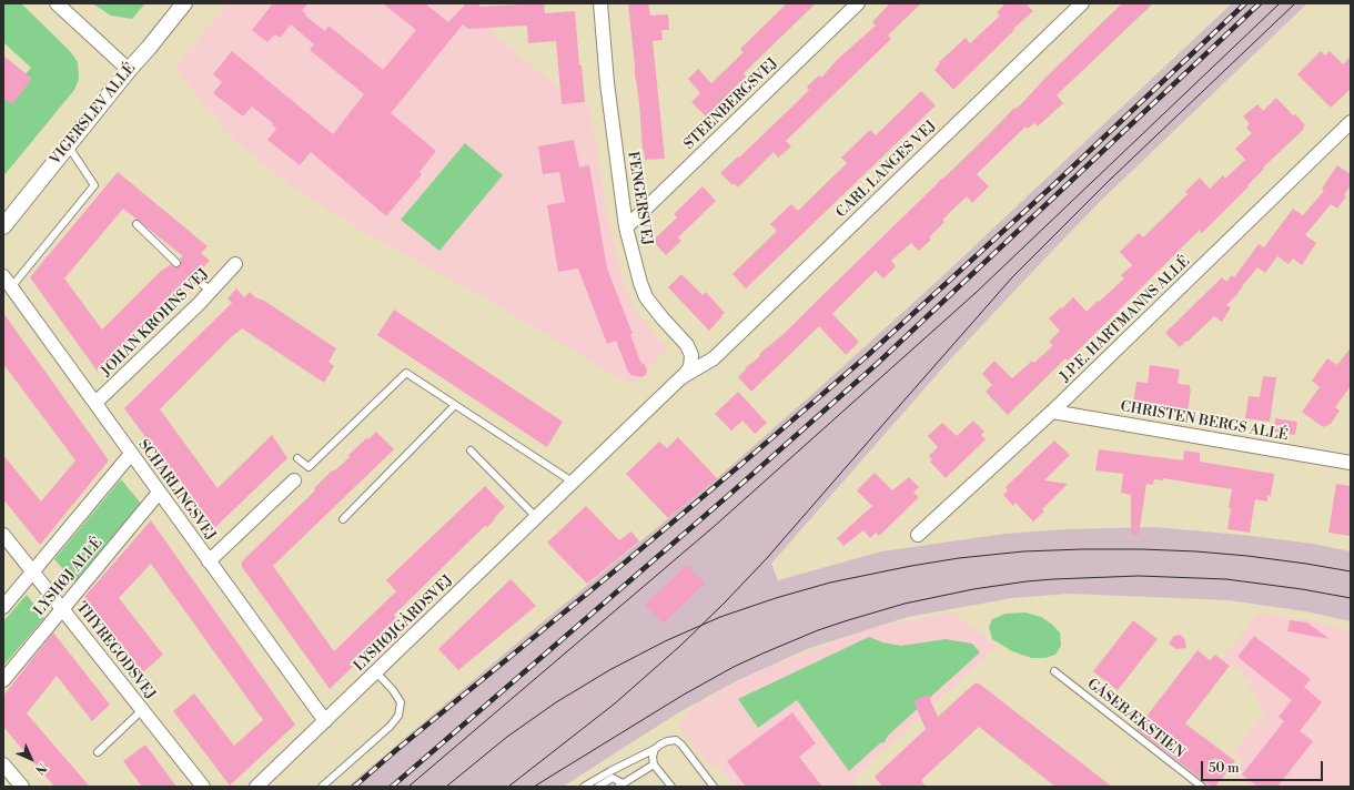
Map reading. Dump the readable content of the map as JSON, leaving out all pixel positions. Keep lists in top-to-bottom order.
{
  "streets": {
    "street": [
      "STEENBERGSVEJ",
      "VIGERSLEV ALLÉ",
      "CARL LANGES VEJ",
      "FENGERSVEJ",
      "J.P.E. HARTMANNS ALLÉ",
      "JOHAN KROHNS VEJ",
      "CHRISTEN BERGS ALLÉ",
      "SCHARLINGSVEJ",
      "LYSHØJ ALLÉ",
      "LYSHØJGÅRDSVEJ",
      "THYREGODSVEJ"
    ],
    "lane": ["GÅSEBÆKSTIEN"]
  },
  "crossings": [
    ["STEENBERGSVEJ", "FENGERSVEJ"],
    ["CARL LANGES VEJ", "LYSHØJGÅRDSVEJ"],
    ["FENGERSVEJ", "LYSHØJGÅRDSVEJ"],
    ["J.P.E. HARTMANNS ALLÉ", "CHRISTEN BERGS ALLÉ"],
    ["JOHAN KROHNS VEJ", "SCHARLINGSVEJ"],
    ["SCHARLINGSVEJ", "LYSHØJ ALLÉ"],
    ["SCHARLINGSVEJ", "LYSHØJGÅRDSVEJ"],
    ["LYSHØJ ALLÉ", "THYREGODSVEJ"]
  ],
  "scale_bar": "50 m",
  "north": "bottom right"
}
